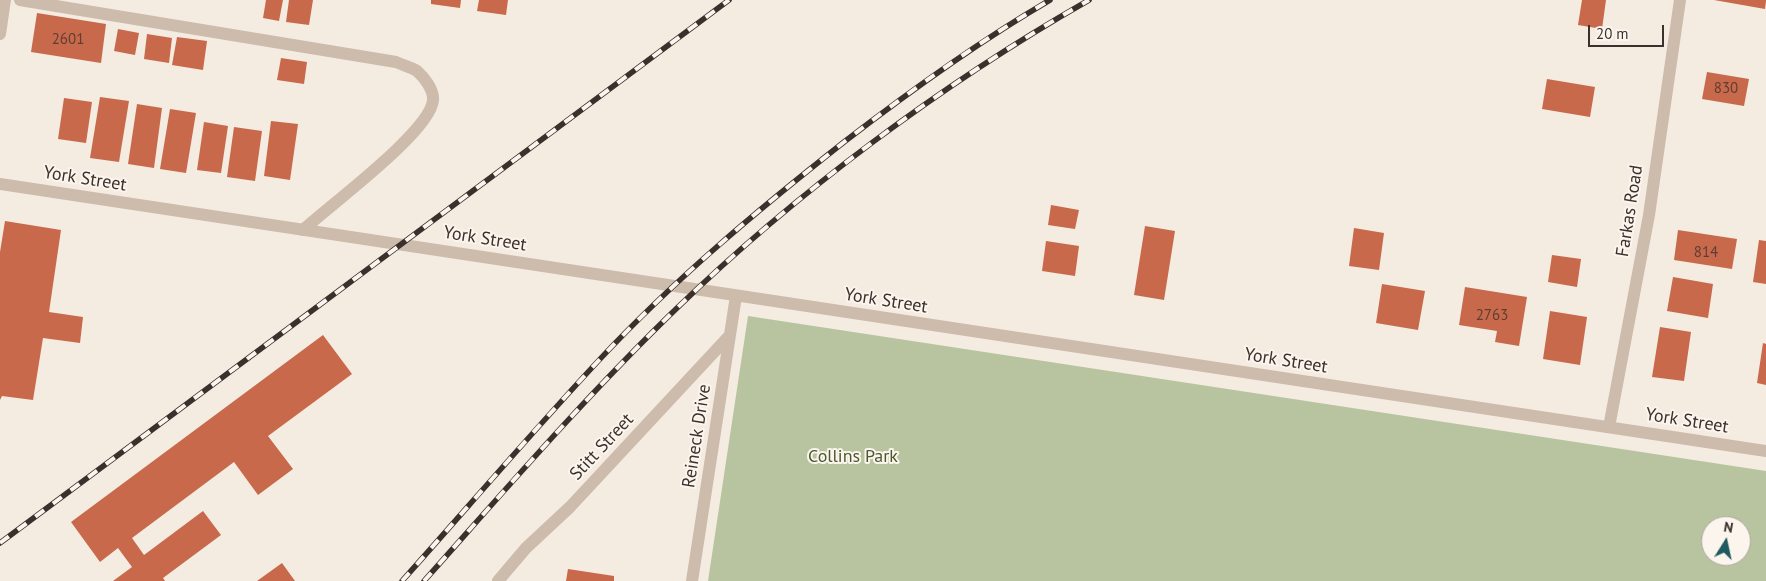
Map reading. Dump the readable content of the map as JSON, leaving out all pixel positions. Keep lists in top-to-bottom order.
{
  "streets": {
    "street": [
      "York Street",
      "Farkas Road",
      "Reineck Drive",
      "Stitt Street"
    ]
  },
  "crossings": [
    ["York Street", "Farkas Road"],
    ["York Street", "Reineck Drive"],
    ["Reineck Drive", "Stitt Street"]
  ],
  "parks": ["Collins Park"],
  "house_numbers": [
    "2601",
    "830",
    "814",
    "2763"
  ],
  "scale_bar": "20 m",
  "north": "top"
}
